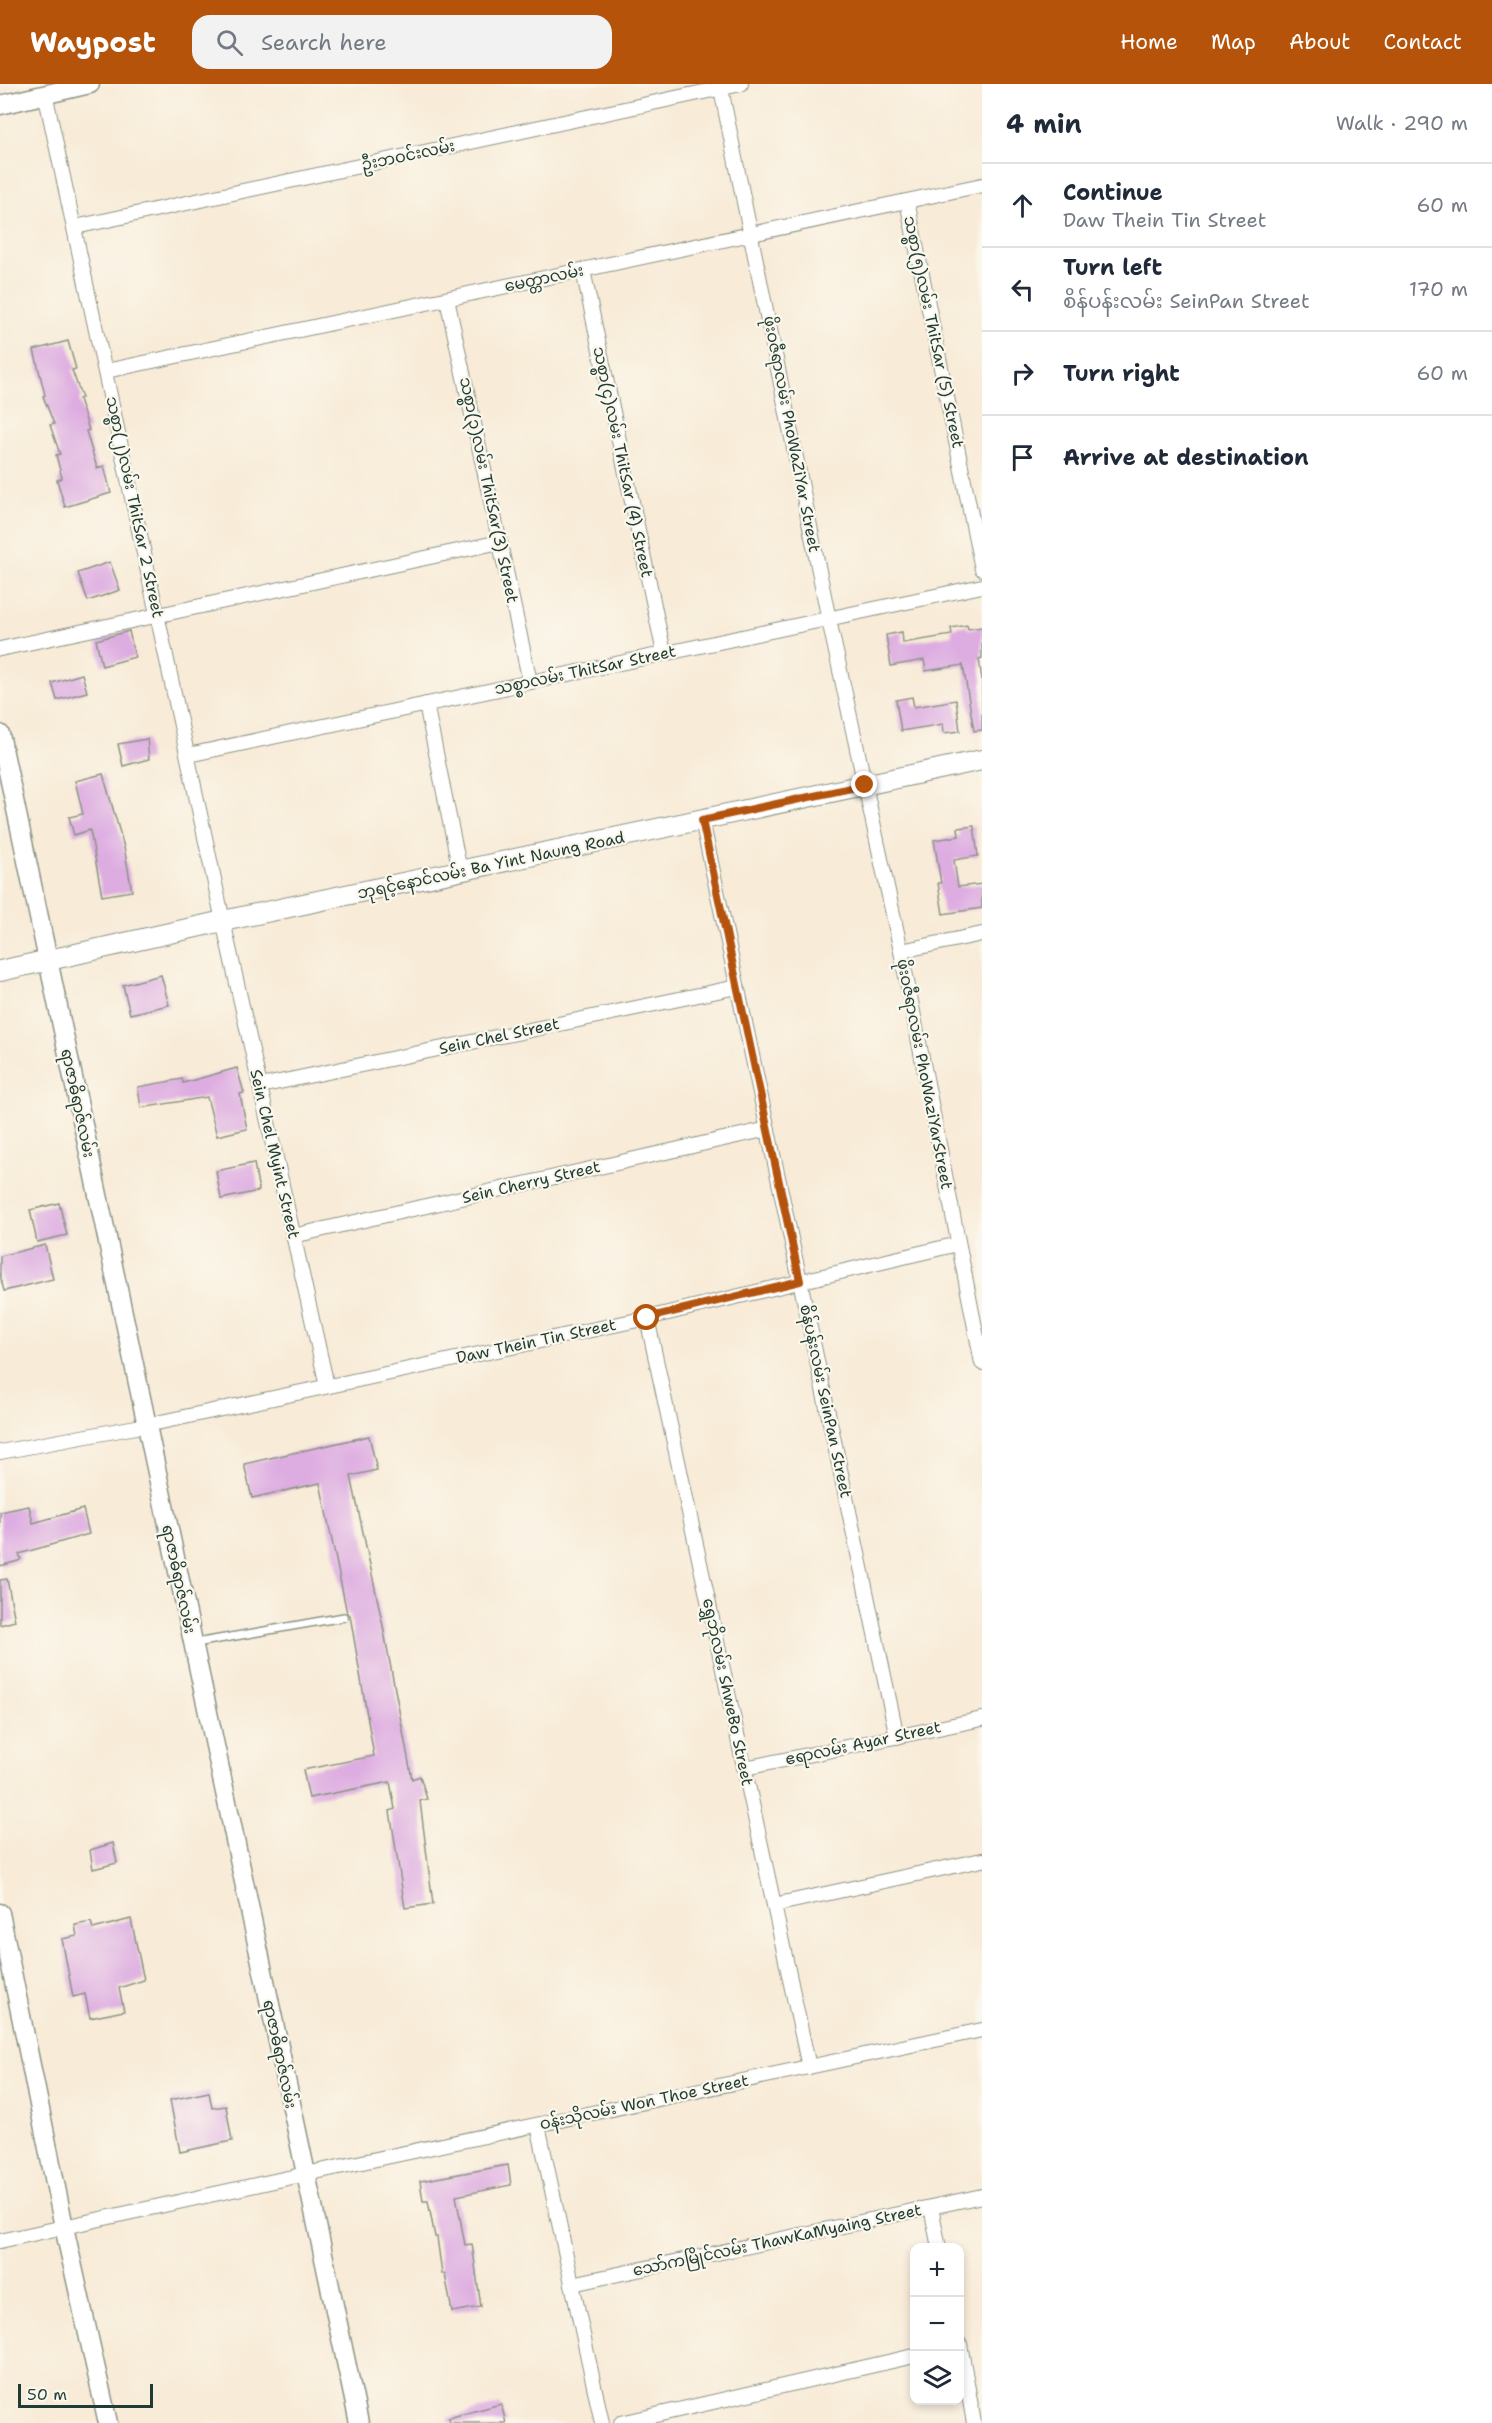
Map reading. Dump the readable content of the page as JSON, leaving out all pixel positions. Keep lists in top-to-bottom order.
{
  "streets": {
    "main road": ["ဘုရင့်နောင်လမ်း Ba Yint Naung Road"],
    "street": [
      "ဦးဘဝင်းလမ်း",
      "မေတ္တာလမ်း",
      "သစ္စာ(၅)လမ်း ThitSar (5) Street",
      "ဖိုးဝဇီရာလမ်း PhoWaZiYar Street",
      "သစ္စာ(၄)လမ်း ThitSar (4) Street",
      "သစ္စာ(၃)လမ်း ThitSar(3) Street",
      "သစ္စာ(၂)လမ်း ThitSar 2 Street",
      "သစ္စာလမ်း ThitSar Street",
      "Sein Chel Street",
      "ဖိုးဝဇီရာလမ်း PhoWaziYarStreet",
      "ရာဇာဓိရာဇ်လမ်း",
      "Sein Chel Myint Street",
      "Sein Cherry Street",
      "Daw Thein Tin Street",
      "စိန်ပန်းလမ်း SeinPan Street",
      "ရွှေဘိုလမ်း ShweBo Street",
      "ဧရာလမ်း Ayar Street",
      "ဝန်းသိုလမ်း Won Thoe Street",
      "သော်ကမြိုင်လမ်း ThawKaMyaing Street"
    ]
  },
  "crossings": [
    ["ဦးဘဝင်းလမ်း", "ဖိုးဝဇီရာလမ်း PhoWaZiYar Street"],
    ["ဦးဘဝင်းလမ်း", "သစ္စာ(၂)လမ်း ThitSar 2 Street"],
    ["မေတ္တာလမ်း", "သစ္စာ(၅)လမ်း ThitSar (5) Street"],
    ["မေတ္တာလမ်း", "ဖိုးဝဇီရာလမ်း PhoWaZiYar Street"],
    ["မေတ္တာလမ်း", "သစ္စာ(၄)လမ်း ThitSar (4) Street"],
    ["မေတ္တာလမ်း", "သစ္စာ(၃)လမ်း ThitSar(3) Street"],
    ["မေတ္တာလမ်း", "သစ္စာ(၂)လမ်း ThitSar 2 Street"],
    ["ဖိုးဝဇီရာလမ်း PhoWaZiYar Street", "သစ္စာလမ်း ThitSar Street"],
    ["ဖိုးဝဇီရာလမ်း PhoWaZiYar Street", "ဘုရင့်နောင်လမ်း Ba Yint Naung Road"],
    ["ဖိုးဝဇီရာလမ်း PhoWaZiYar Street", "ဖိုးဝဇီရာလမ်း PhoWaziYarStreet"],
    ["သစ္စာ(၄)လမ်း ThitSar (4) Street", "သစ္စာလမ်း ThitSar Street"],
    ["သစ္စာ(၃)လမ်း ThitSar(3) Street", "သစ္စာလမ်း ThitSar Street"],
    ["သစ္စာ(၂)လမ်း ThitSar 2 Street", "သစ္စာလမ်း ThitSar Street"],
    ["သစ္စာ(၂)လမ်း ThitSar 2 Street", "ဘုရင့်နောင်လမ်း Ba Yint Naung Road"],
    ["သစ္စာ(၂)လမ်း ThitSar 2 Street", "Sein Chel Myint Street"],
    ["ဘုရင့်နောင်လမ်း Ba Yint Naung Road", "ဖိုးဝဇီရာလမ်း PhoWaziYarStreet"],
    ["ဘုရင့်နောင်လမ်း Ba Yint Naung Road", "ရာဇာဓိရာဇ်လမ်း"],
    ["ဘုရင့်နောင်လမ်း Ba Yint Naung Road", "Sein Chel Myint Street"],
    ["ဘုရင့်နောင်လမ်း Ba Yint Naung Road", "စိန်ပန်းလမ်း SeinPan Street"],
    ["Sein Chel Street", "Sein Chel Myint Street"],
    ["Sein Chel Street", "စိန်ပန်းလမ်း SeinPan Street"],
    ["ဖိုးဝဇီရာလမ်း PhoWaziYarStreet", "Daw Thein Tin Street"],
    ["ရာဇာဓိရာဇ်လမ်း", "Daw Thein Tin Street"],
    ["ရာဇာဓိရာဇ်လမ်း", "ဝန်းသိုလမ်း Won Thoe Street"],
    ["Sein Chel Myint Street", "Sein Cherry Street"],
    ["Sein Chel Myint Street", "Daw Thein Tin Street"],
    ["Sein Cherry Street", "စိန်ပန်းလမ်း SeinPan Street"],
    ["Daw Thein Tin Street", "စိန်ပန်းလမ်း SeinPan Street"],
    ["Daw Thein Tin Street", "ရွှေဘိုလမ်း ShweBo Street"],
    ["စိန်ပန်းလမ်း SeinPan Street", "ဧရာလမ်း Ayar Street"],
    ["ရွှေဘိုလမ်း ShweBo Street", "ဧရာလမ်း Ayar Street"],
    ["ရွှေဘိုလမ်း ShweBo Street", "ဝန်းသိုလမ်း Won Thoe Street"]
  ],
  "scale_bar": "50 m",
  "page": {
    "header": "Waypost",
    "search": "Search here",
    "nav": [
      "Home",
      "Map",
      "About",
      "Contact"
    ],
    "heading": ["4 min", "Walk · 290 m"],
    "list": [
      ["Continue", "Daw Thein Tin Street", "60 m"],
      ["Turn left", "စိန်ပန်းလမ်း SeinPan Street", "170 m"],
      ["Turn right", "60 m"],
      "Arrive at destination"
    ],
    "map_buttons": ["+", "−"],
    "scale": "50 m"
  }
}
